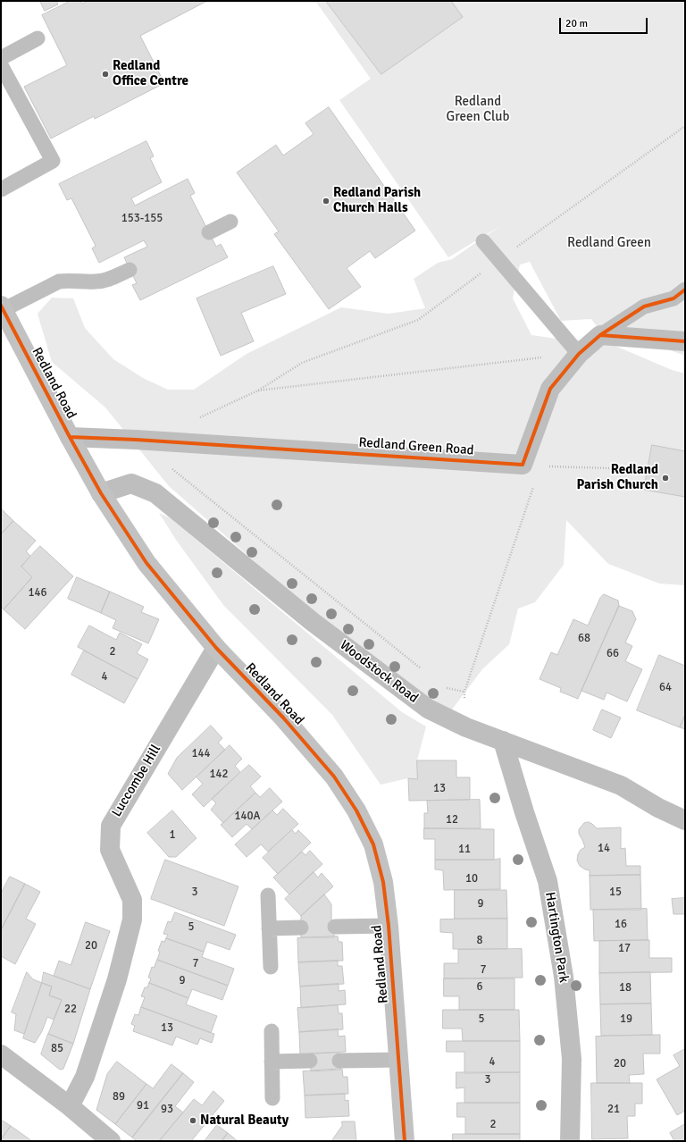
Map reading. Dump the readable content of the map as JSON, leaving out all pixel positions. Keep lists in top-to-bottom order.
{
  "streets": {
    "street": [
      "Redland Road",
      "Redland Green Road",
      "Woodstock Road",
      "Luccombe Hill",
      "Hartington Park"
    ]
  },
  "crossings": [
    ["Redland Road", "Redland Green Road"],
    ["Redland Road", "Woodstock Road"],
    ["Redland Road", "Luccombe Hill"],
    ["Woodstock Road", "Hartington Park"]
  ],
  "parks": ["Redland Green Club", "Redland Green"],
  "places": [
    "Redland Office Centre",
    "Redland Parish Church Halls",
    "Redland Parish Church",
    "Natural Beauty"
  ],
  "house_numbers": [
    "153-155",
    "146",
    "68",
    "2",
    "66",
    "4",
    "64",
    "144",
    "142",
    "13",
    "140A",
    "12",
    "1",
    "14",
    "11",
    "10",
    "3",
    "15",
    "9",
    "16",
    "5",
    "8",
    "20",
    "17",
    "7",
    "7",
    "9",
    "6",
    "18",
    "22",
    "5",
    "19",
    "13",
    "85",
    "4",
    "20",
    "3",
    "89",
    "91",
    "93",
    "21",
    "2"
  ],
  "scale_bar": "20 m"
}
